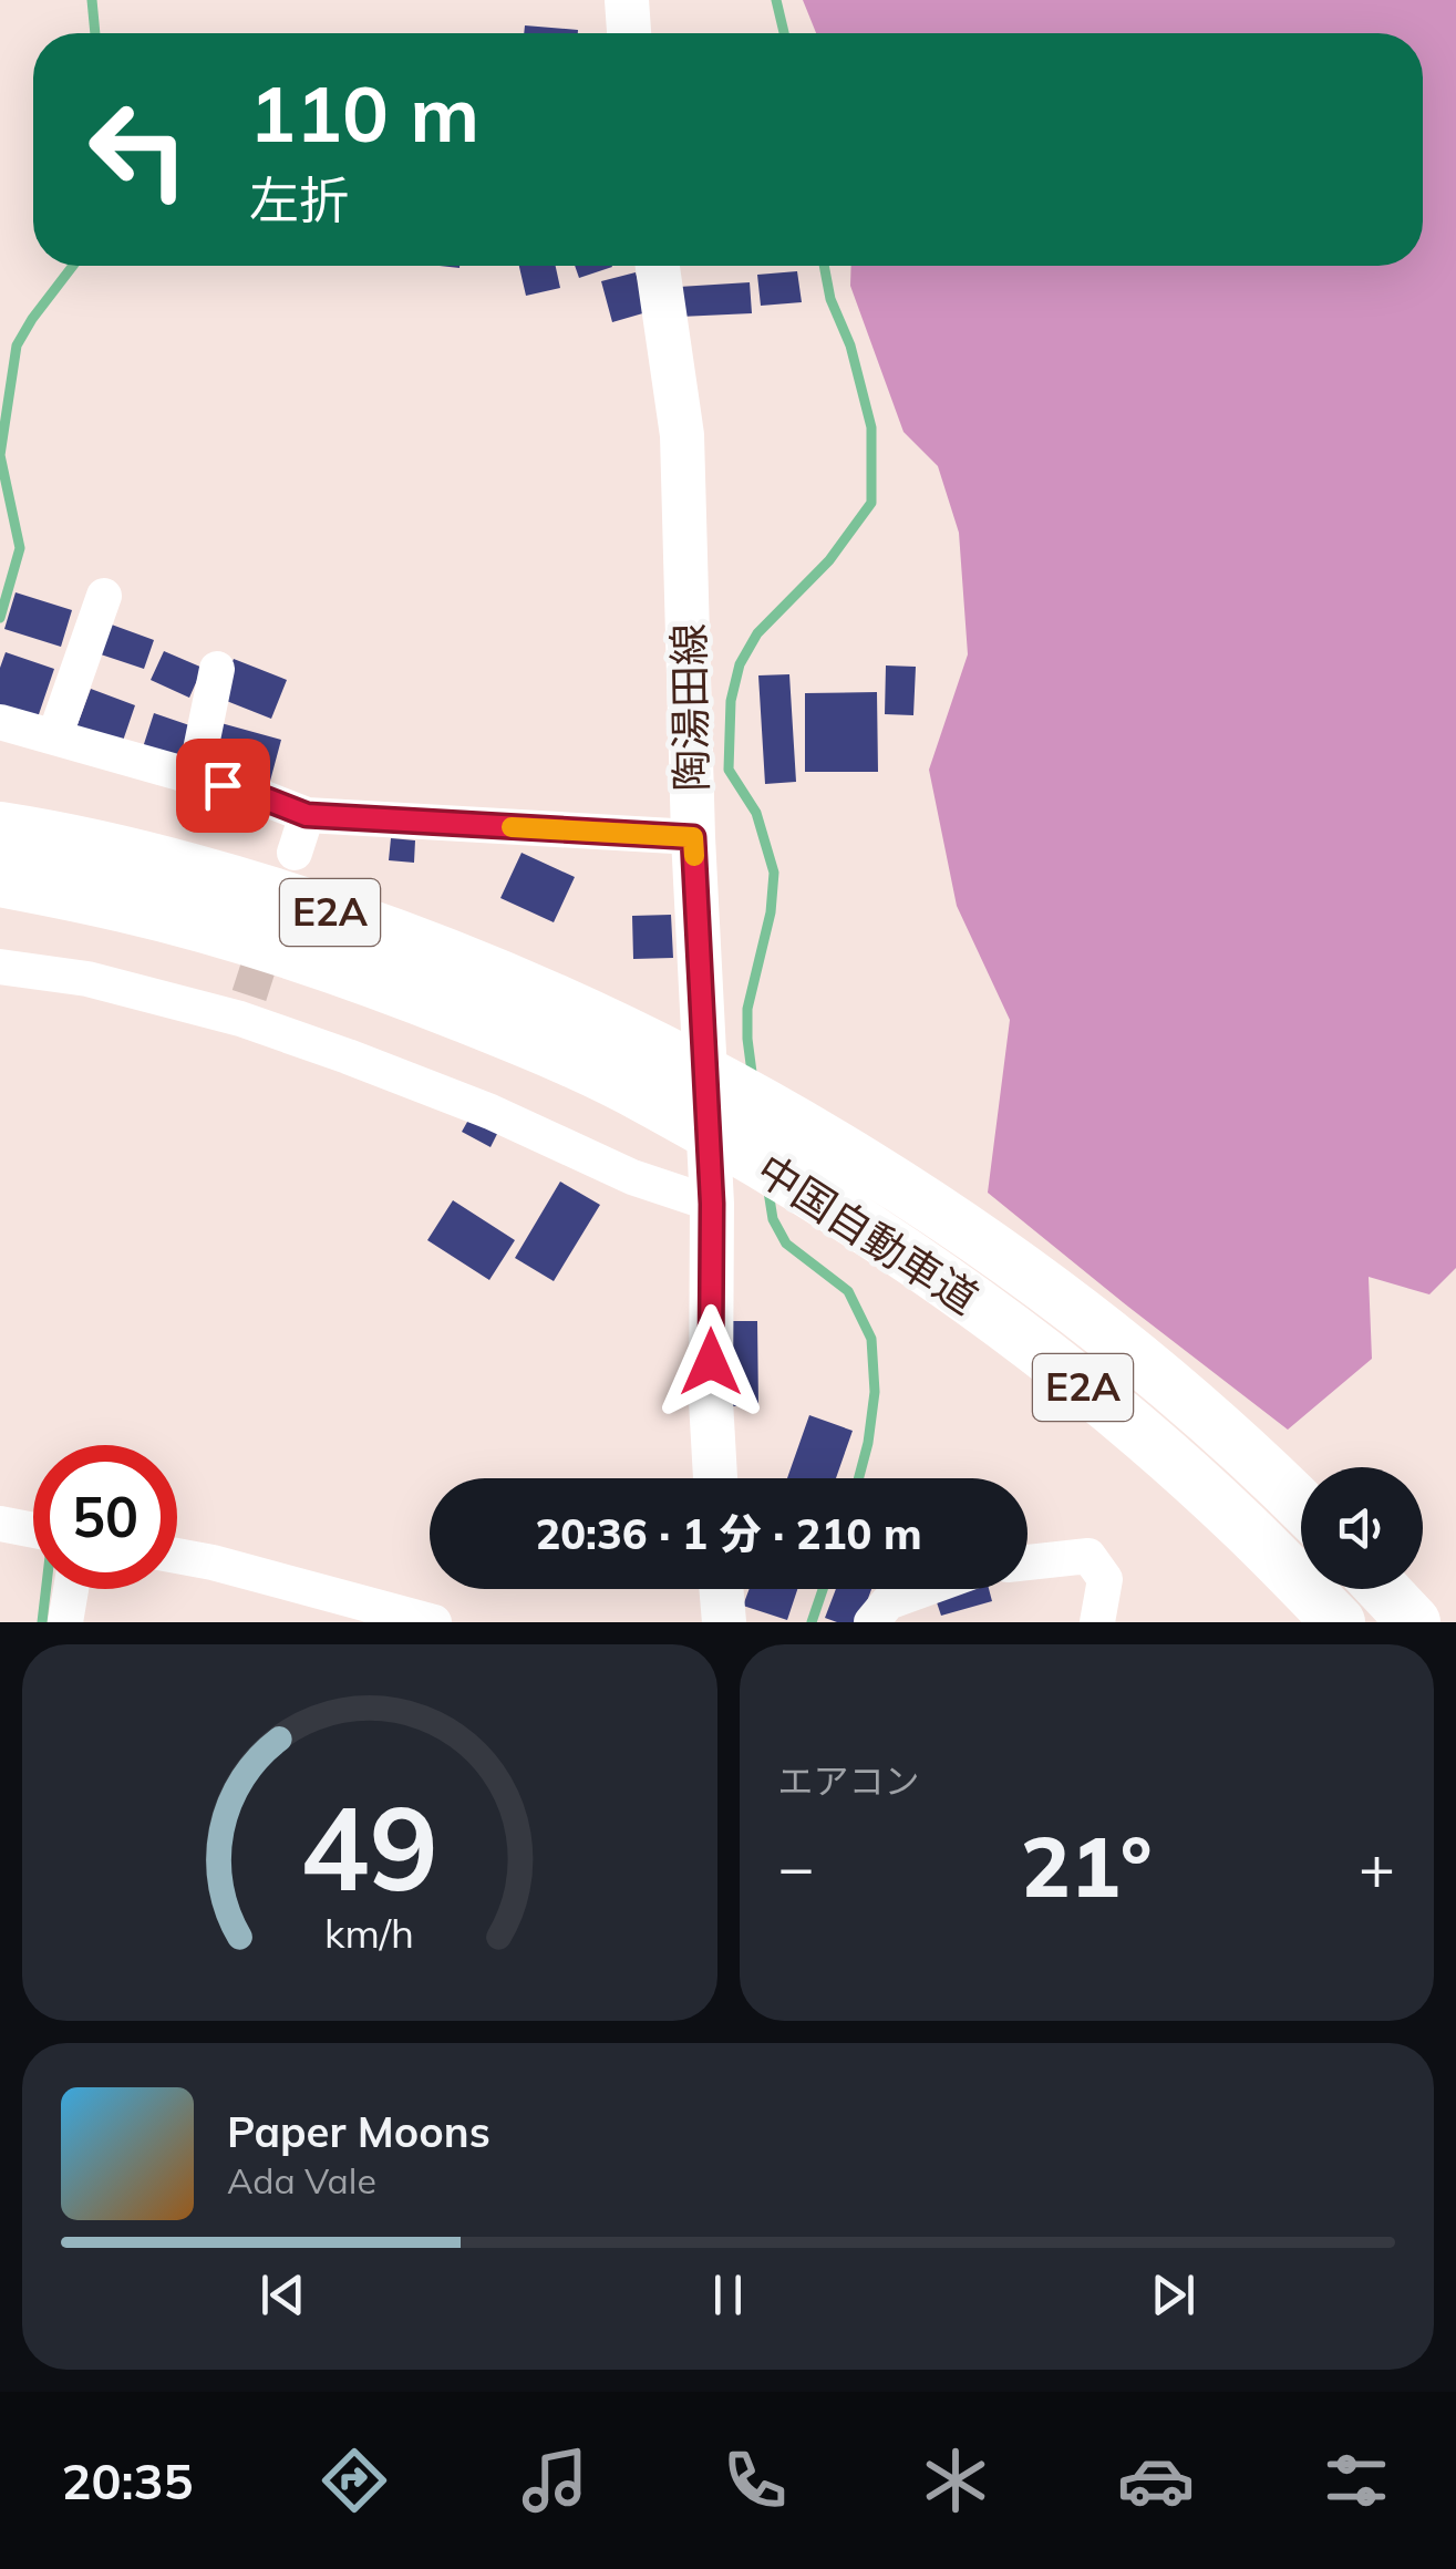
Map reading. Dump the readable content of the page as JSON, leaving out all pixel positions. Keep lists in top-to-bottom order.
{
  "streets": {
    "highway": ["E2A", "中国自動車道"],
    "main road": ["陶湯田線"]
  },
  "page": {
    "turn": ["110 m", "左折"],
    "limit": "50",
    "trip": "20:36 · 1 分 · 210 m",
    "tile": "エアコン",
    "heat": ["−", "21°", "+"],
    "song": ["Paper Moons", "Ada Vale"],
    "tabs": "20:35",
    "gauge": ["49", "km/h"]
  }
}
